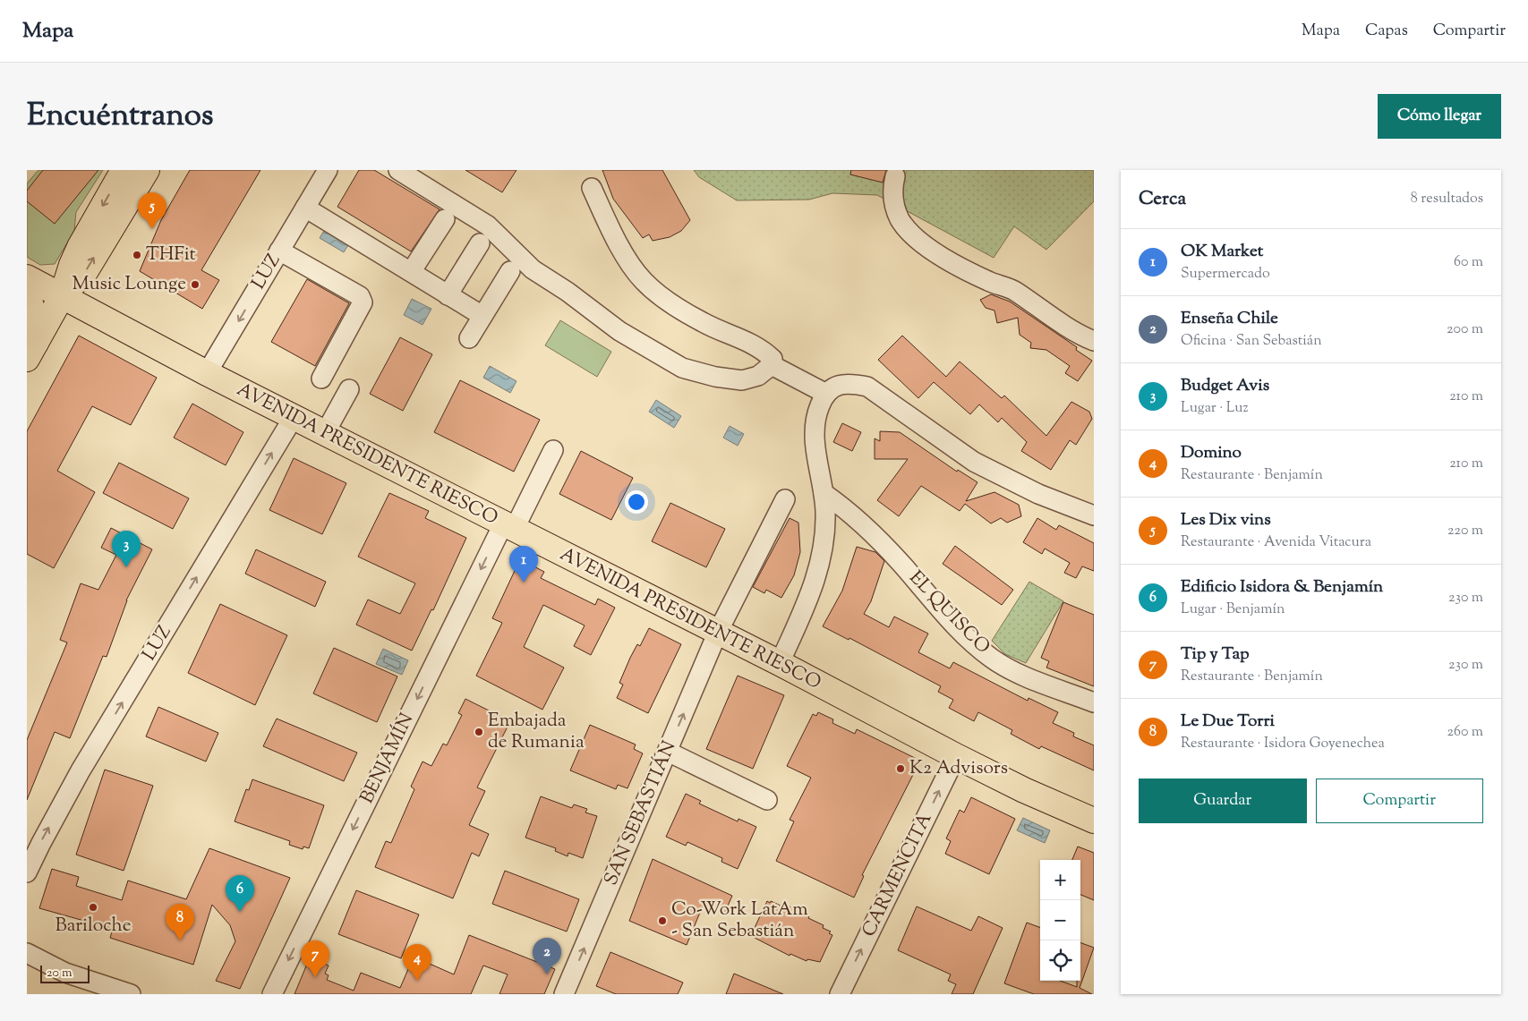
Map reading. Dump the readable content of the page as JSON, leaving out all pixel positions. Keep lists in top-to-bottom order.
{
  "streets": {
    "main road": ["AVENIDA PRESIDENTE RIESCO"],
    "street": [
      "LUZ",
      "EL QUISCO",
      "BENJAMÍN",
      "SAN SEBASTIÁN",
      "CARMENCITA"
    ]
  },
  "crossings": [
    ["LUZ", "AVENIDA PRESIDENTE RIESCO"],
    ["AVENIDA PRESIDENTE RIESCO", "BENJAMÍN"],
    ["AVENIDA PRESIDENTE RIESCO", "SAN SEBASTIÁN"],
    ["AVENIDA PRESIDENTE RIESCO", "CARMENCITA"]
  ],
  "one_way": ["BENJAMÍN", "SAN SEBASTIÁN", "CARMENCITA"],
  "places": [
    "THFit",
    "Music Lounge",
    "Embajada de Rumania",
    "K2 Advisors",
    "Bariloche",
    "Co-Work LatAm - San Sebastián"
  ],
  "scale_bar": "20 m",
  "page": {
    "header": "Mapa",
    "nav": ["Mapa", "Capas", "Compartir"],
    "title": "Encuéntranos",
    "buttons": [
      "Cómo llegar",
      ["Guardar", "Compartir"]
    ],
    "heading": ["Cerca", "8 resultados"],
    "pins": [
      "5",
      "3",
      "1",
      "6",
      "8",
      "2",
      "7",
      "4"
    ],
    "list": [
      {
        "mark": "1",
        "name": "OK Market",
        "note": "Supermercado",
        "value": "60 m"
      },
      {
        "mark": "2",
        "name": "Enseña Chile",
        "note": "Oficina · San Sebastián",
        "value": "200 m"
      },
      {
        "mark": "3",
        "name": "Budget Avis",
        "note": "Lugar · Luz",
        "value": "210 m"
      },
      {
        "mark": "4",
        "name": "Domino",
        "note": "Restaurante · Benjamín",
        "value": "210 m"
      },
      {
        "mark": "5",
        "name": "Les Dix vins",
        "note": "Restaurante · Avenida Vitacura",
        "value": "220 m"
      },
      {
        "mark": "6",
        "name": "Edificio Isidora & Benjamín",
        "note": "Lugar · Benjamín",
        "value": "230 m"
      },
      {
        "mark": "7",
        "name": "Tip y Tap",
        "note": "Restaurante · Benjamín",
        "value": "230 m"
      },
      {
        "mark": "8",
        "name": "Le Due Torri",
        "note": "Restaurante · Isidora Goyenechea",
        "value": "260 m"
      }
    ],
    "map_buttons": ["+", "−"],
    "scale": "20 m"
  }
}
